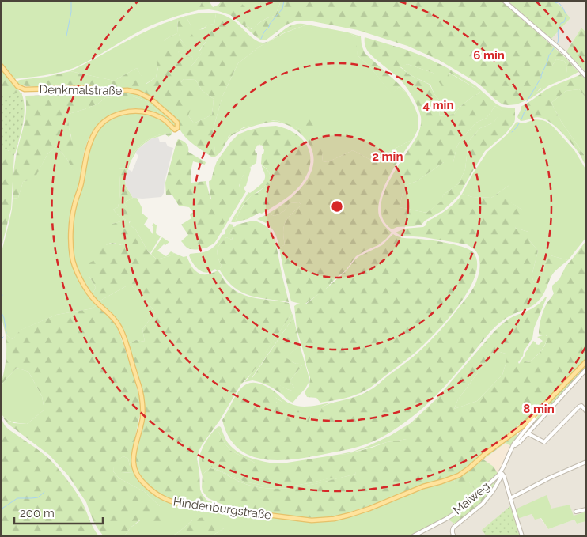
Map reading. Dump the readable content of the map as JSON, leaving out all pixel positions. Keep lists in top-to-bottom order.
{
  "streets": {
    "main road": ["Denkmalstraße", "Hindenburgstraße"],
    "street": ["Maiweg"]
  },
  "crossings": [
    ["Denkmalstraße", "Hindenburgstraße"],
    ["Maiweg", "Hindenburgstraße"]
  ],
  "scale_bar": "200 m",
  "rings": [
    "6 min",
    "4 min",
    "2 min",
    "8 min"
  ]
}
